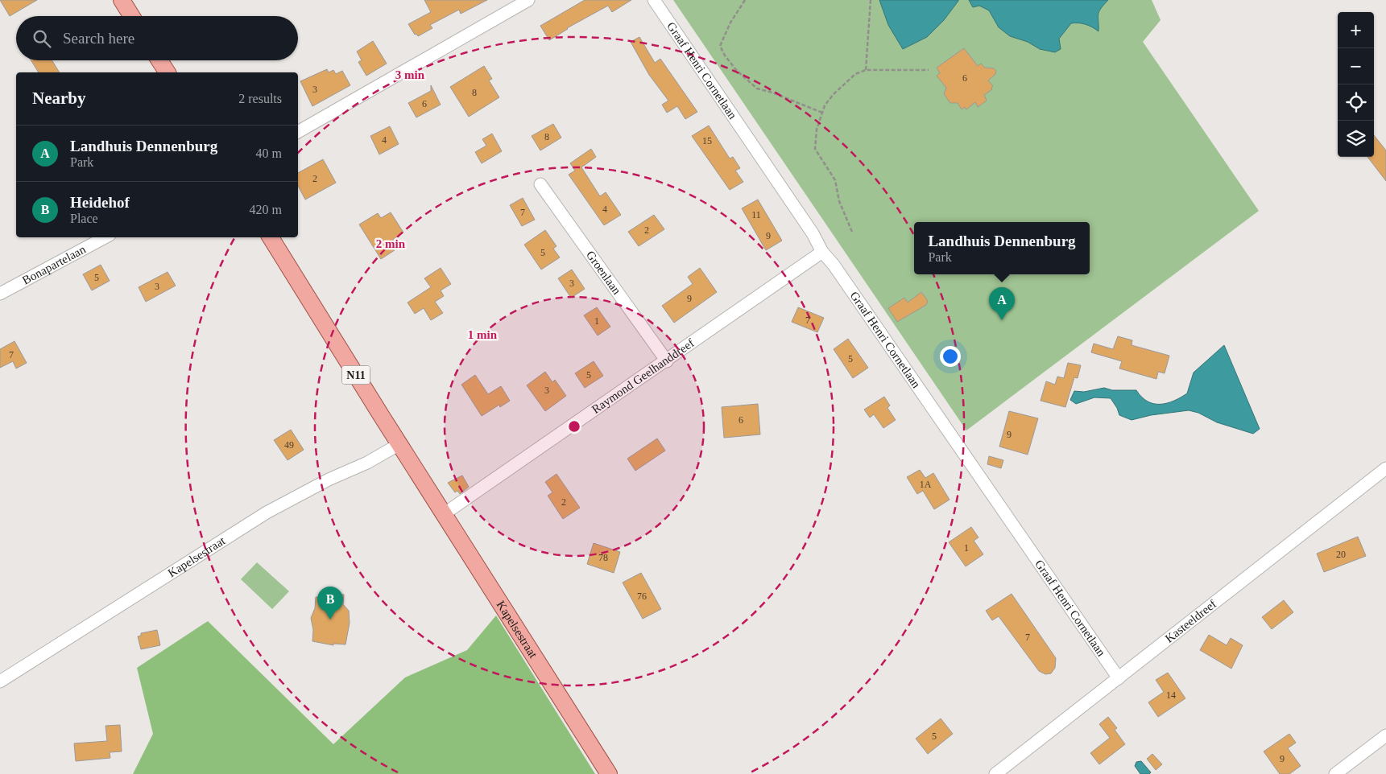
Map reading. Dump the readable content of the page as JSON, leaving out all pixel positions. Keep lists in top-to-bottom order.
{
  "streets": {
    "main road": ["N11", "Kapelsestraat"],
    "street": [
      "Graaf Henri Cornetlaan",
      "Bonapartelaan",
      "Groenlaan",
      "Raymond Geelhanddreef",
      "Kasteeldreef"
    ]
  },
  "crossings": [
    ["Graaf Henri Cornetlaan", "Raymond Geelhanddreef"],
    ["Graaf Henri Cornetlaan", "Kasteeldreef"],
    ["Groenlaan", "Raymond Geelhanddreef"],
    ["Raymond Geelhanddreef", "Kapelsestraat"]
  ],
  "house_numbers": [
    "6",
    "3",
    "8",
    "6",
    "8",
    "4",
    "15",
    "2",
    "4",
    "7",
    "11",
    "2",
    "9",
    "5",
    "5",
    "3",
    "3",
    "9",
    "7",
    "1",
    "7",
    "5",
    "5",
    "3",
    "6",
    "9",
    "49",
    "1A",
    "2",
    "1",
    "20",
    "78",
    "76",
    "7",
    "14",
    "5",
    "9"
  ],
  "page": {
    "map_buttons": ["+", "−"],
    "search": "Search here",
    "heading": ["Nearby", "2 results"],
    "list": [
      {
        "mark": "A",
        "name": "Landhuis Dennenburg",
        "note": "Park",
        "value": "40 m"
      },
      {
        "mark": "B",
        "name": "Heidehof",
        "note": "Place",
        "value": "420 m"
      }
    ],
    "popup": ["Landhuis Dennenburg", "Park"],
    "pins": ["A", "B"]
  },
  "rings": ["3 min", "2 min", "1 min"]
}
